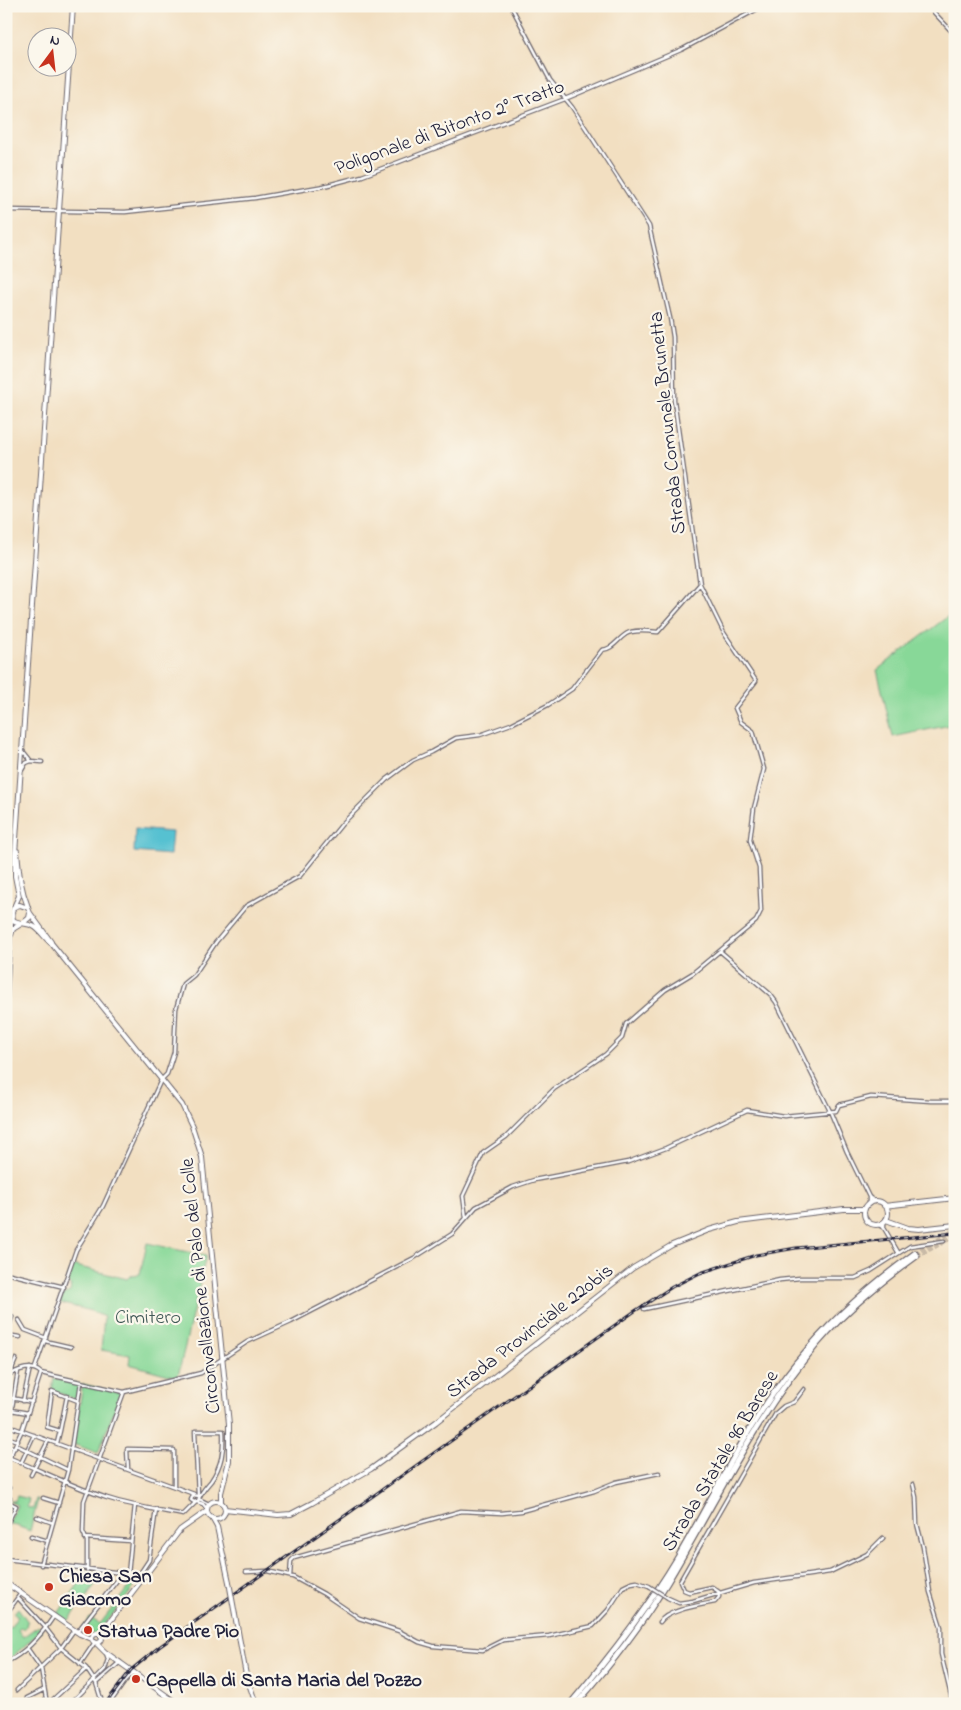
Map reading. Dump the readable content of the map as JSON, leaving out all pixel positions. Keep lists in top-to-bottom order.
{
  "streets": {
    "highway": ["Strada Statale 96 Barese"],
    "main road": ["Circonvallazione di Palo del Colle", "Strada Provinciale 220bis"],
    "street": ["Poligonale di Bitonto 2° Tratto", "Strada Comunale Brunetta"]
  },
  "crossings": [
    ["Poligonale di Bitonto 2° Tratto", "Strada Comunale Brunetta"],
    ["Circonvallazione di Palo del Colle", "Strada Provinciale 220bis"]
  ],
  "parks": ["Cimitero"],
  "places": ["Chiesa San Giacomo", "Statua Padre Pio", "Cappella di Santa Maria del Pozzo"],
  "north": "top"
}
